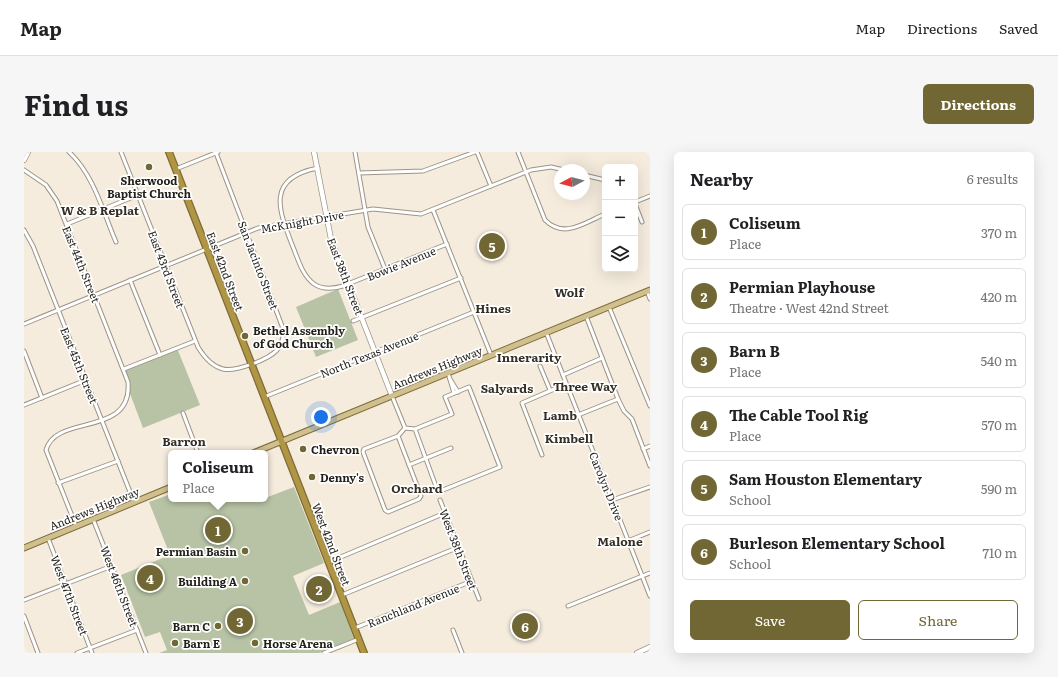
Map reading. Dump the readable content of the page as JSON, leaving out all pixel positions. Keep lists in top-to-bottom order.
{
  "streets": {
    "highway": ["East 42nd Street", "West 42nd Street"],
    "main road": ["Andrews Highway"],
    "street": [
      "McKnight Drive",
      "Bowie Avenue",
      "East 44th Street",
      "San Jacinto Street",
      "East 43rd Street",
      "East 38th Street",
      "North Texas Avenue",
      "East 45th Street",
      "Carolyn Drive",
      "West 38th Street",
      "West 46th Street",
      "West 47th Street",
      "Ranchland Avenue"
    ]
  },
  "crossings": [
    ["McKnight Drive", "Bowie Avenue"],
    ["McKnight Drive", "East 44th Street"],
    ["McKnight Drive", "San Jacinto Street"],
    ["McKnight Drive", "East 43rd Street"],
    ["McKnight Drive", "East 42nd Street"],
    ["McKnight Drive", "East 38th Street"],
    ["McKnight Drive", "East 45th Street"],
    ["Bowie Avenue", "East 38th Street"],
    ["East 44th Street", "East 45th Street"],
    ["East 44th Street", "Andrews Highway"],
    ["San Jacinto Street", "East 43rd Street"],
    ["San Jacinto Street", "East 42nd Street"],
    ["East 42nd Street", "North Texas Avenue"],
    ["East 42nd Street", "Andrews Highway"],
    ["East 42nd Street", "West 42nd Street"],
    ["East 38th Street", "North Texas Avenue"],
    ["East 38th Street", "Andrews Highway"],
    ["East 45th Street", "Andrews Highway"],
    ["Andrews Highway", "Carolyn Drive"],
    ["Andrews Highway", "West 42nd Street"],
    ["Andrews Highway", "West 46th Street"],
    ["Andrews Highway", "West 47th Street"],
    ["West 42nd Street", "Ranchland Avenue"],
    ["West 38th Street", "Ranchland Avenue"]
  ],
  "districts": [
    "W & B Replat",
    "Wolf",
    "Hines",
    "Innerarity",
    "Three Way",
    "Salyards",
    "Lamb",
    "Kimbell",
    "Barron",
    "Orchard",
    "Malone"
  ],
  "places": [
    "Sherwood Baptist Church",
    "Bethel Assembly of God Church",
    "Chevron",
    "Denny's",
    "Permian Basin",
    "Building A",
    "Barn C",
    "Barn E",
    "Horse Arena"
  ],
  "north": "left",
  "page": {
    "header": "Map",
    "nav": ["Map", "Directions", "Saved"],
    "title": "Find us",
    "buttons": [
      "Directions",
      ["Save", "Share"]
    ],
    "heading": ["Nearby", "6 results"],
    "map_buttons": ["+", "−"],
    "list": [
      {
        "mark": "1",
        "name": "Coliseum",
        "note": "Place",
        "value": "370 m"
      },
      {
        "mark": "2",
        "name": "Permian Playhouse",
        "note": "Theatre · West 42nd Street",
        "value": "420 m"
      },
      {
        "mark": "3",
        "name": "Barn B",
        "note": "Place",
        "value": "540 m"
      },
      {
        "mark": "4",
        "name": "The Cable Tool Rig",
        "note": "Place",
        "value": "570 m"
      },
      {
        "mark": "5",
        "name": "Sam Houston Elementary",
        "note": "School",
        "value": "590 m"
      },
      {
        "mark": "6",
        "name": "Burleson Elementary School",
        "note": "School",
        "value": "710 m"
      }
    ],
    "pins": [
      "5",
      "1",
      "4",
      "2",
      "3",
      "6"
    ],
    "popup": ["Coliseum", "Place"]
  }
}
